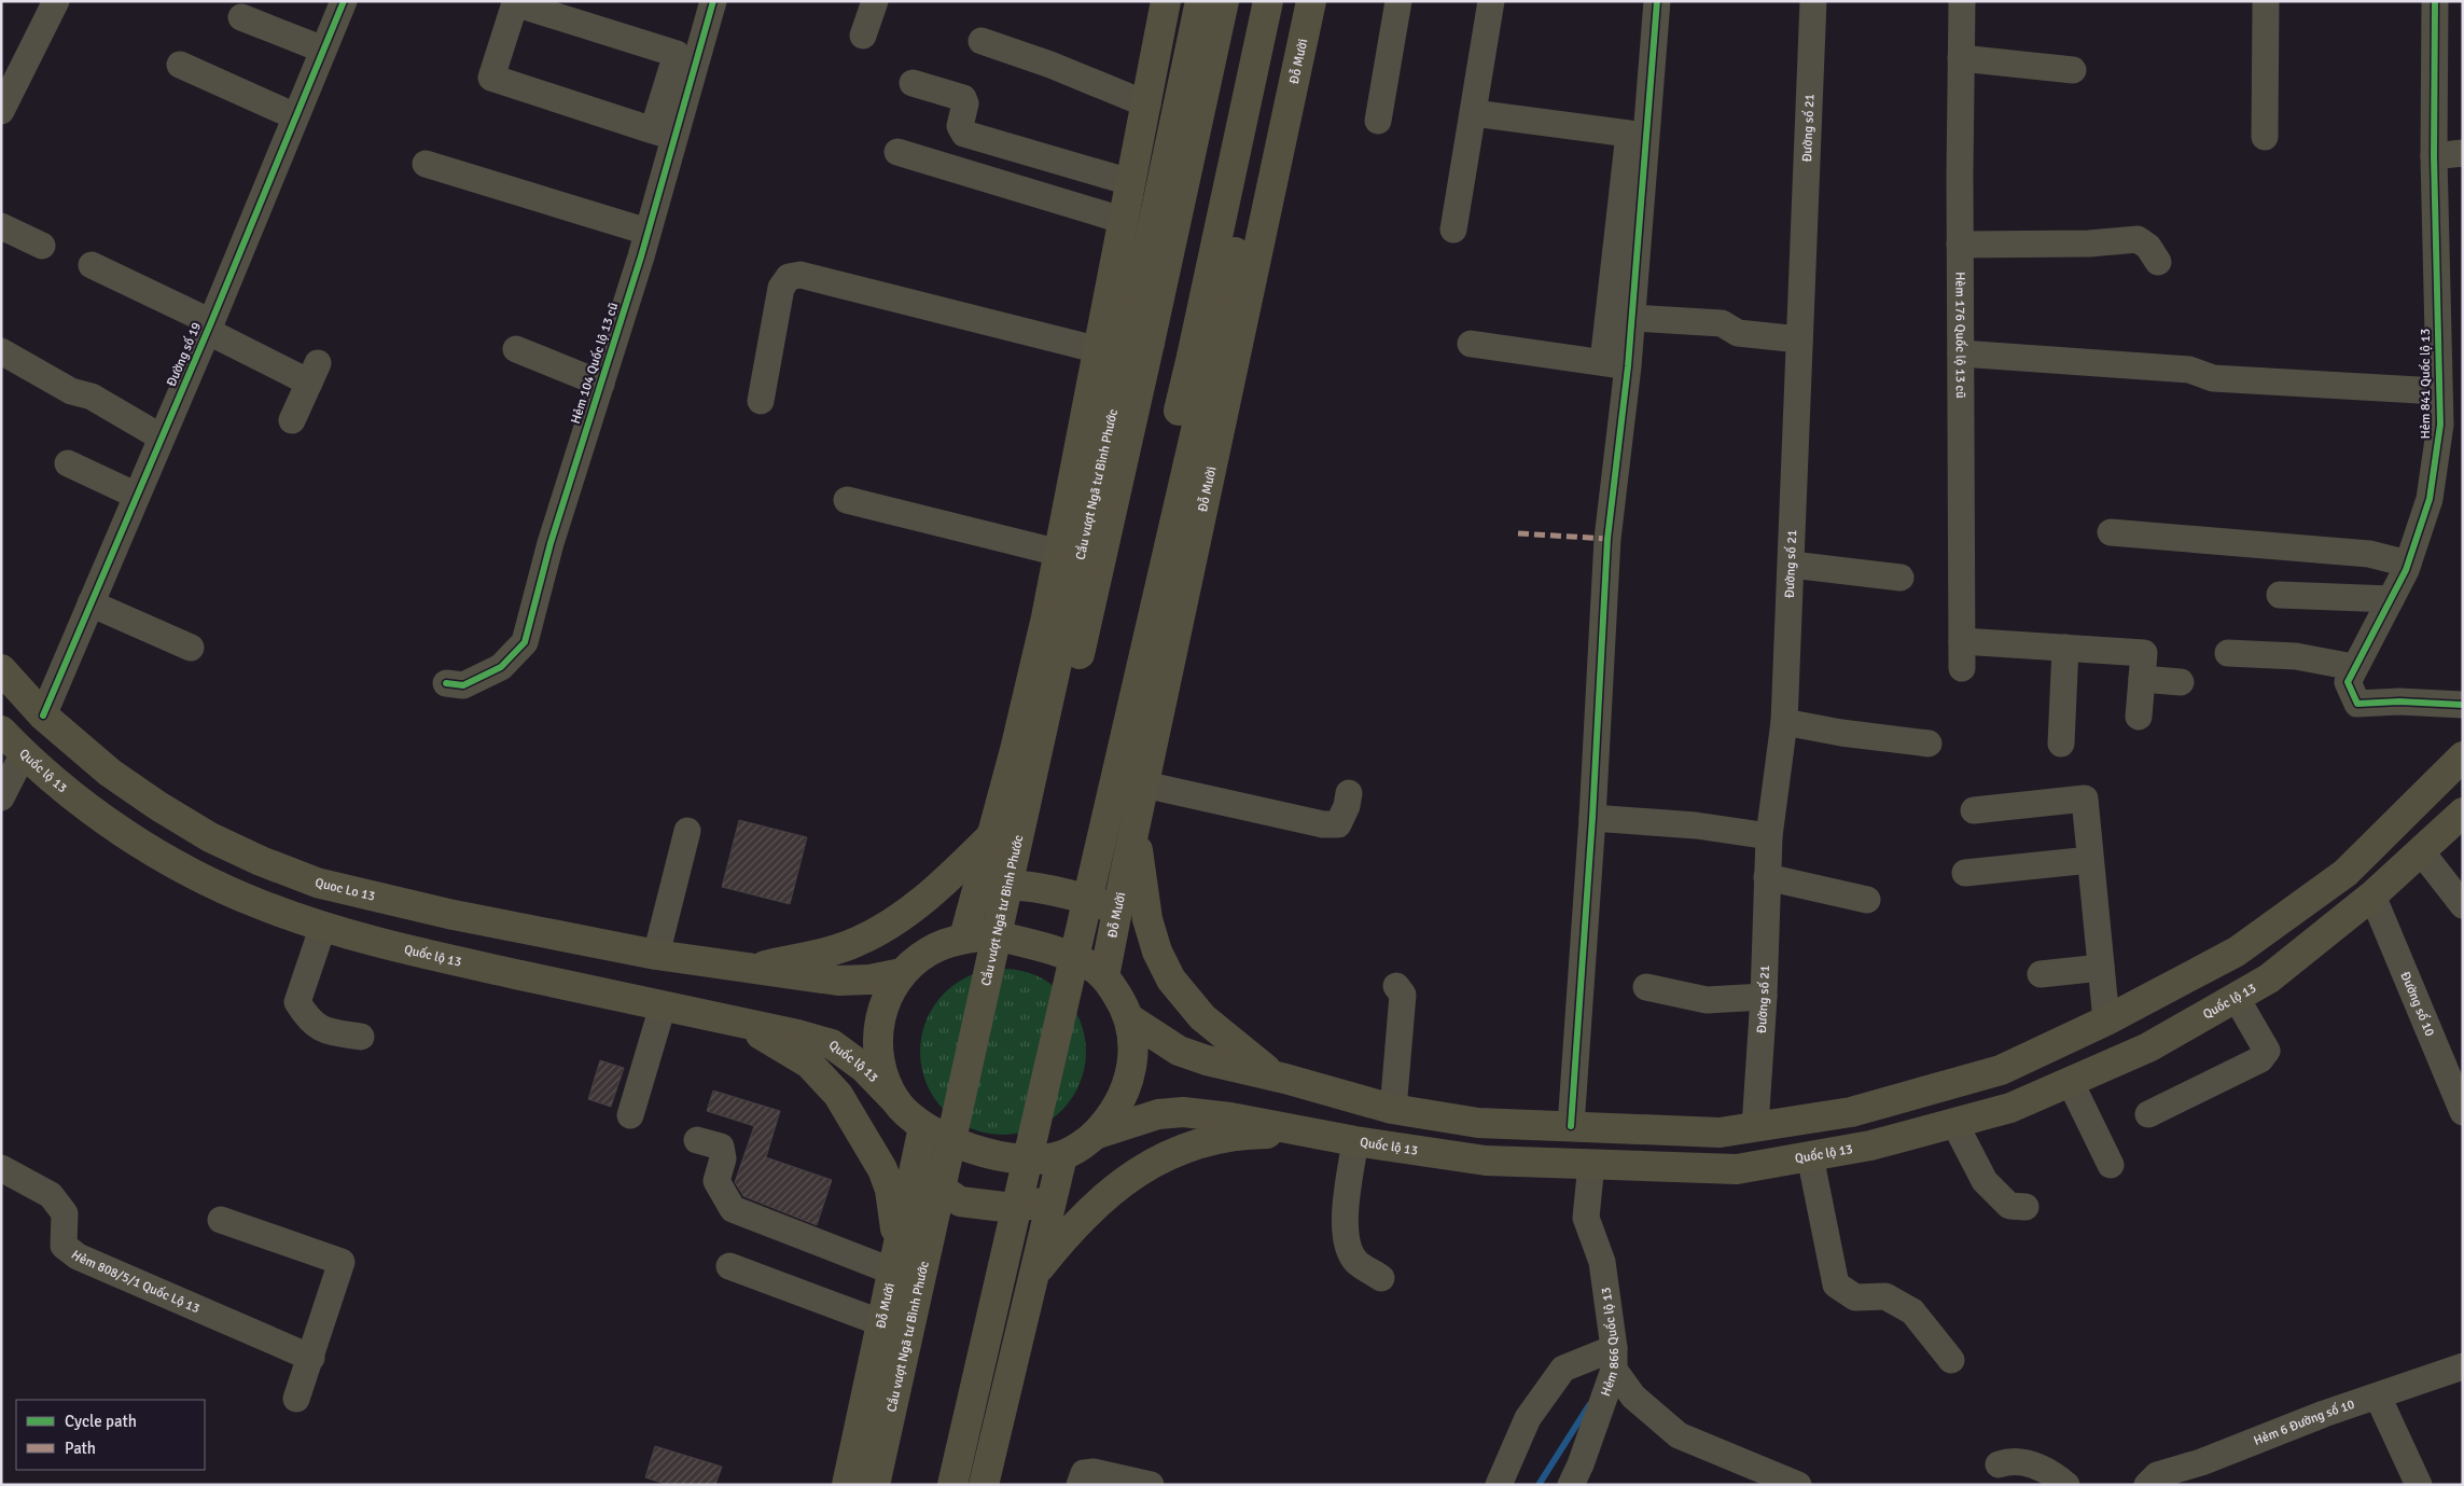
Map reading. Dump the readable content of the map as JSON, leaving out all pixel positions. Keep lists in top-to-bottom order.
{
  "streets": {
    "highway": [
      "Đỗ Mười",
      "Cầu vượt Ngã tư Bình Phước",
      "Quốc lộ 13",
      "Quoc Lo 13"
    ],
    "street": [
      "Đường số 21",
      "Hèm 176 Quốc lộ 13 cũ",
      "Đường số 19",
      "Hẻm 104 Quốc lộ 13 cũ",
      "Hẻm 841 Quốc lộ 13",
      "Đường số 10",
      "Hẻm 808/5/1 Quốc Lộ 13",
      "Hẻm 866 Quốc lộ 13",
      "Hẻm 6 Đường số 10"
    ]
  },
  "crossings": [
    ["Đỗ Mười", "Quốc lộ 13"],
    ["Đường số 19", "Quoc Lo 13"],
    ["Quốc lộ 13", "Đường số 10"],
    ["Quốc lộ 13", "Hẻm 866 Quốc lộ 13"]
  ],
  "legend": ["Cycle path", "Path"]
}
